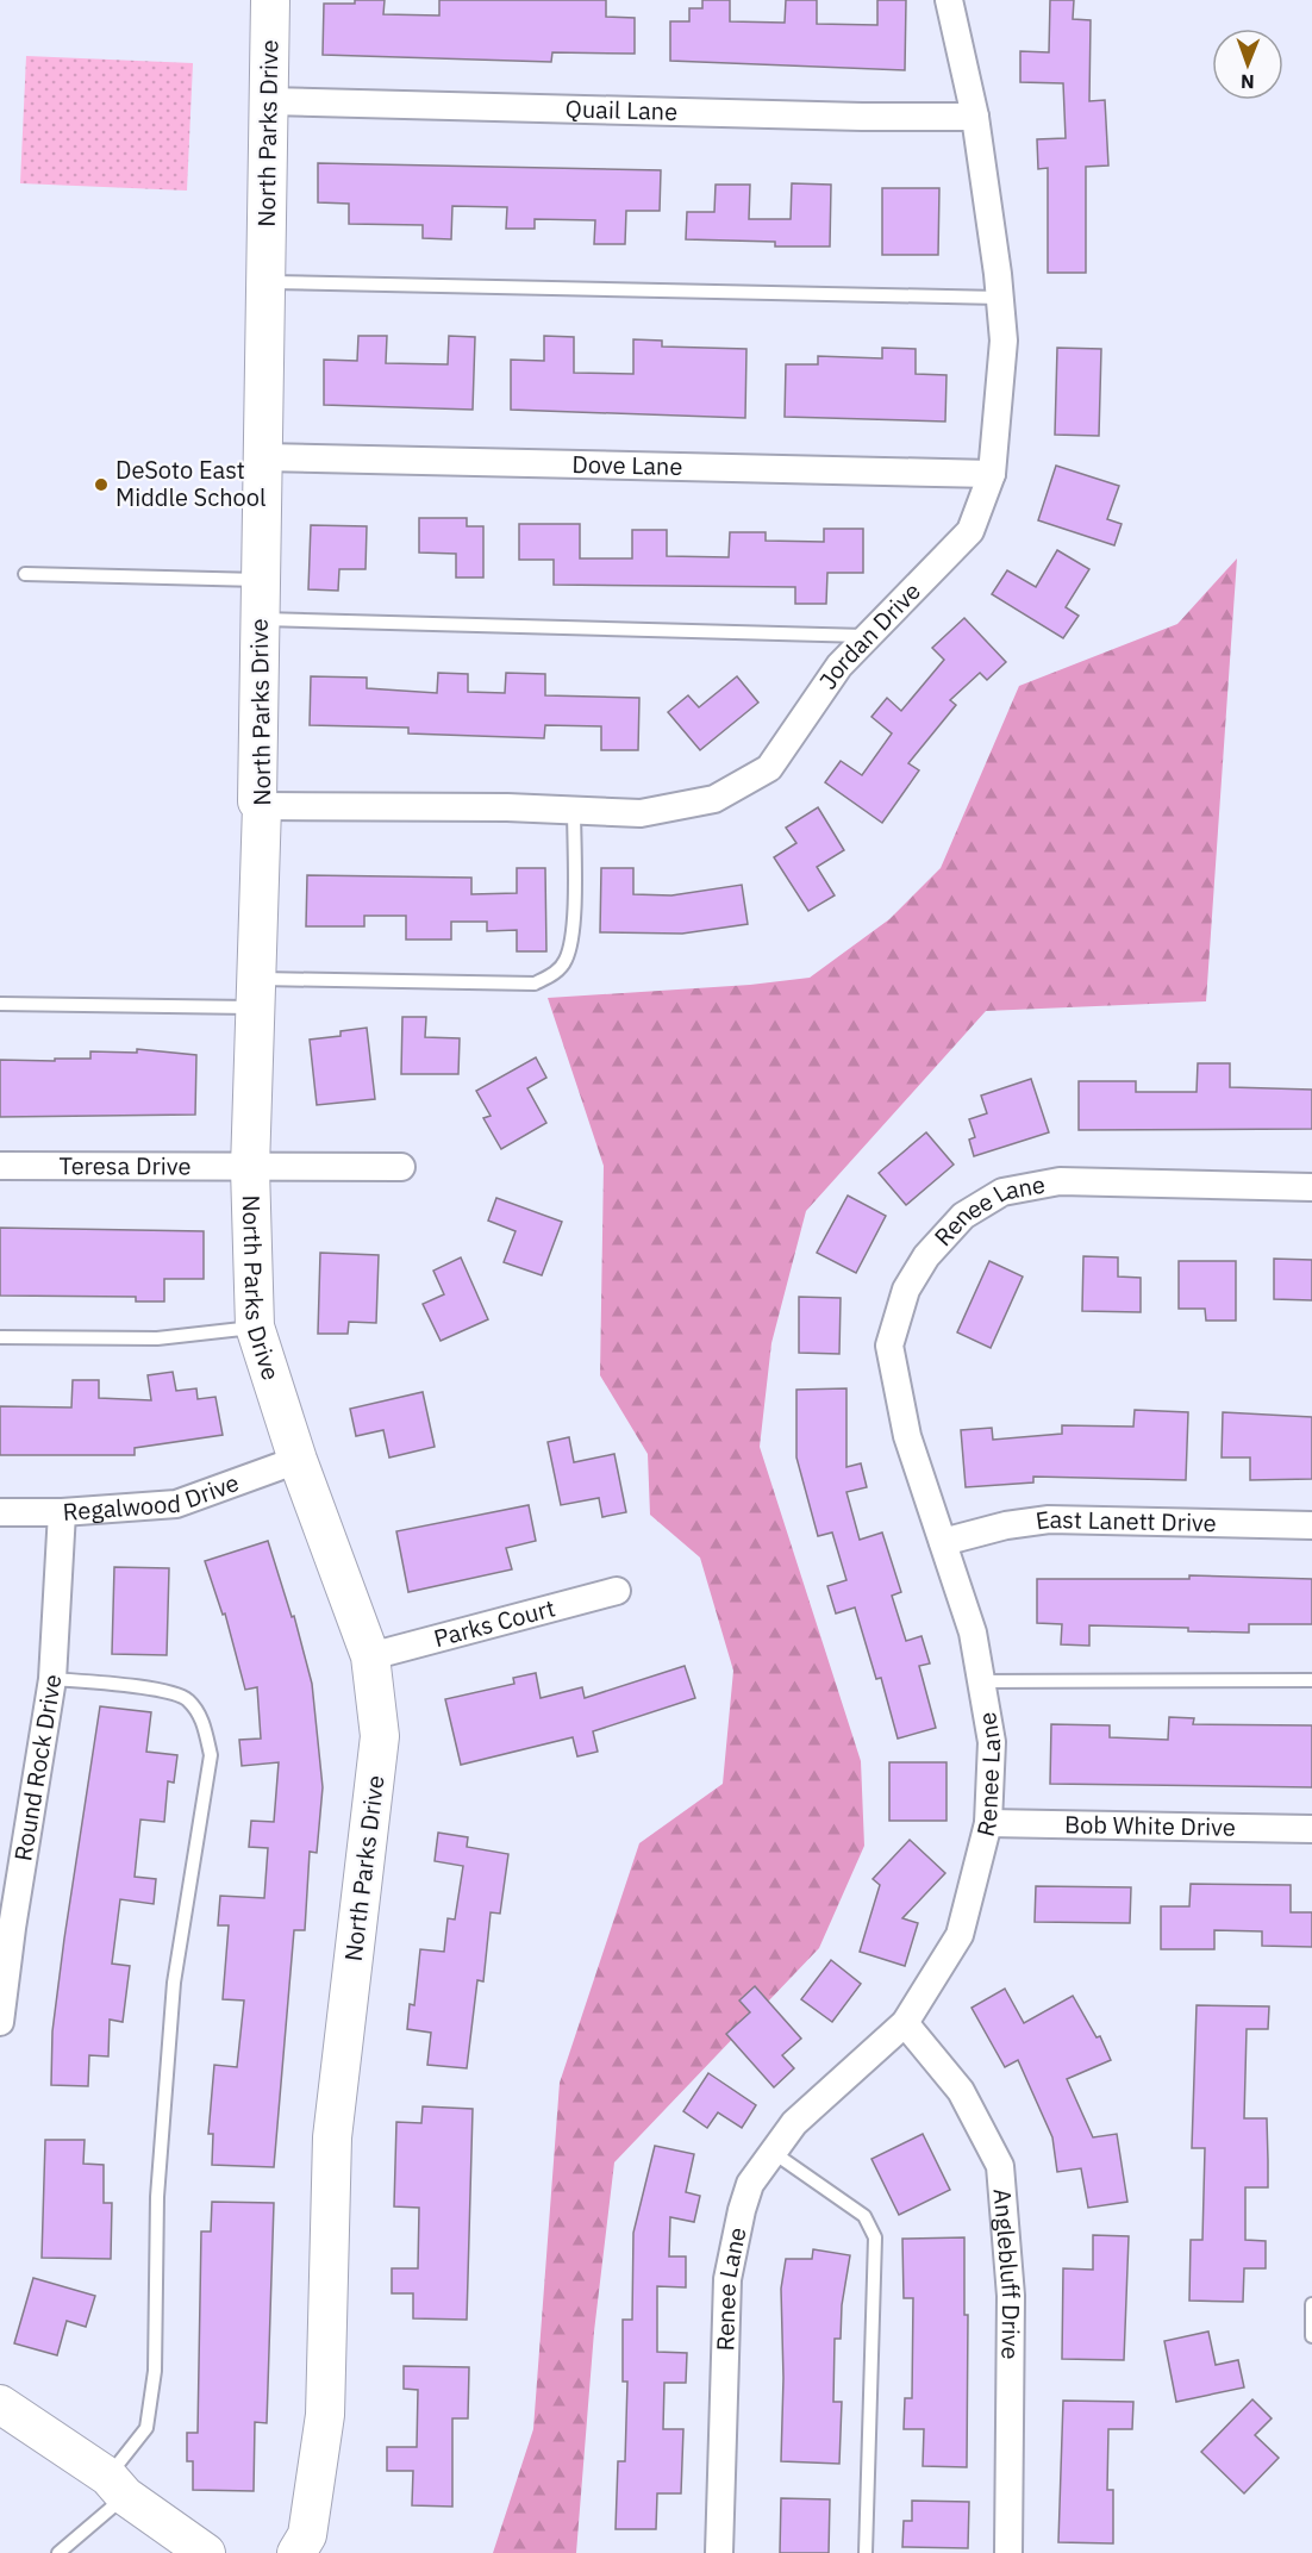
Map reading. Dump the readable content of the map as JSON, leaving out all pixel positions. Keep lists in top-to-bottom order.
{
  "streets": {
    "street": [
      "Quail Lane",
      "North Parks Drive",
      "Dove Lane",
      "Jordan Drive",
      "Teresa Drive",
      "Renee Lane",
      "Regalwood Drive",
      "East Lanett Drive",
      "Parks Court",
      "Round Rock Drive",
      "Bob White Drive",
      "Anglebluff Drive"
    ]
  },
  "crossings": [
    ["Quail Lane", "North Parks Drive"],
    ["Quail Lane", "Jordan Drive"],
    ["North Parks Drive", "Dove Lane"],
    ["North Parks Drive", "Jordan Drive"],
    ["North Parks Drive", "Teresa Drive"],
    ["North Parks Drive", "Regalwood Drive"],
    ["North Parks Drive", "Parks Court"],
    ["Dove Lane", "Jordan Drive"],
    ["Renee Lane", "East Lanett Drive"],
    ["Renee Lane", "Bob White Drive"],
    ["Renee Lane", "Anglebluff Drive"],
    ["Regalwood Drive", "Round Rock Drive"]
  ],
  "places": ["DeSoto East Middle School"],
  "north": "bottom"
}
